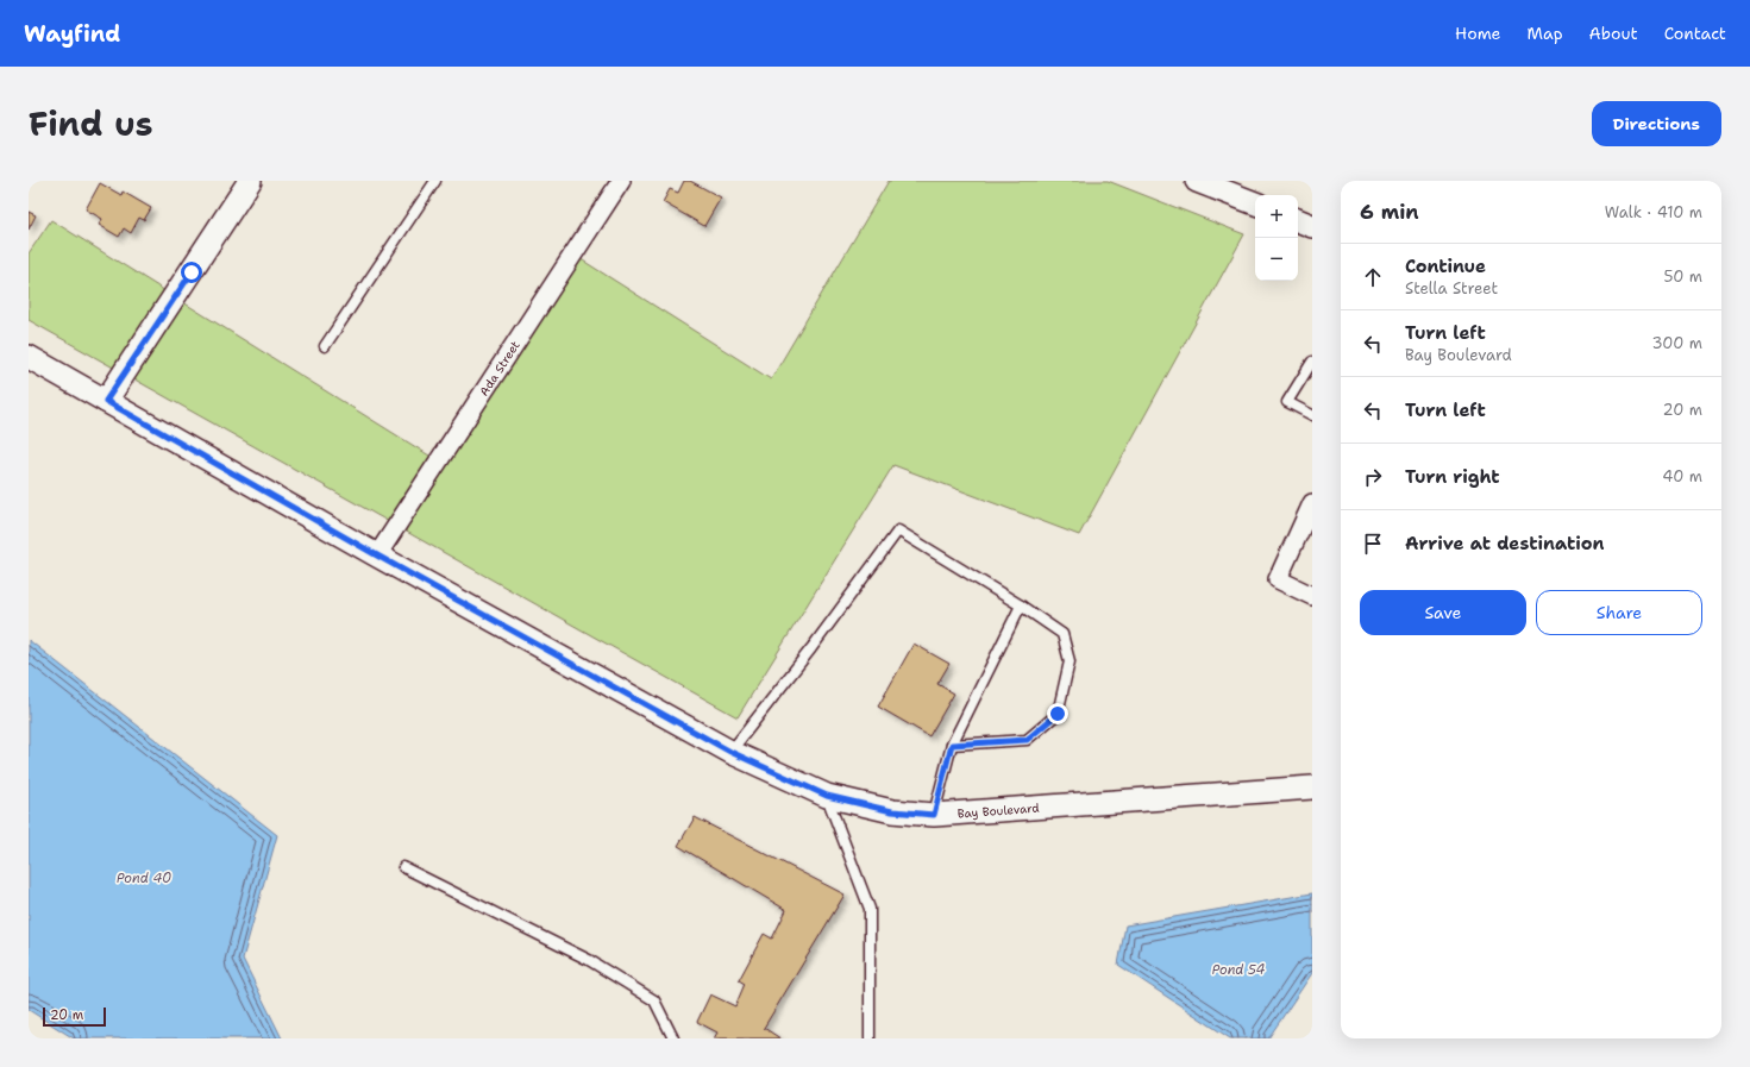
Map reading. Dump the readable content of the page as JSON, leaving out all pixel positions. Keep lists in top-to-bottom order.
{
  "streets": {
    "street": ["Ada Street", "Bay Boulevard"]
  },
  "crossings": [
    ["Ada Street", "Bay Boulevard"]
  ],
  "water": ["Pond 40", "Pond 54"],
  "scale_bar": "20 m",
  "page": {
    "header": "Wayfind",
    "nav": [
      "Home",
      "Map",
      "About",
      "Contact"
    ],
    "title": "Find us",
    "buttons": [
      "Directions",
      ["Save", "Share"]
    ],
    "heading": ["6 min", "Walk · 410 m"],
    "map_buttons": ["+", "−"],
    "list": [
      ["Continue", "Stella Street", "50 m"],
      ["Turn left", "Bay Boulevard", "300 m"],
      ["Turn left", "20 m"],
      ["Turn right", "40 m"],
      "Arrive at destination"
    ],
    "scale": "20 m"
  }
}
